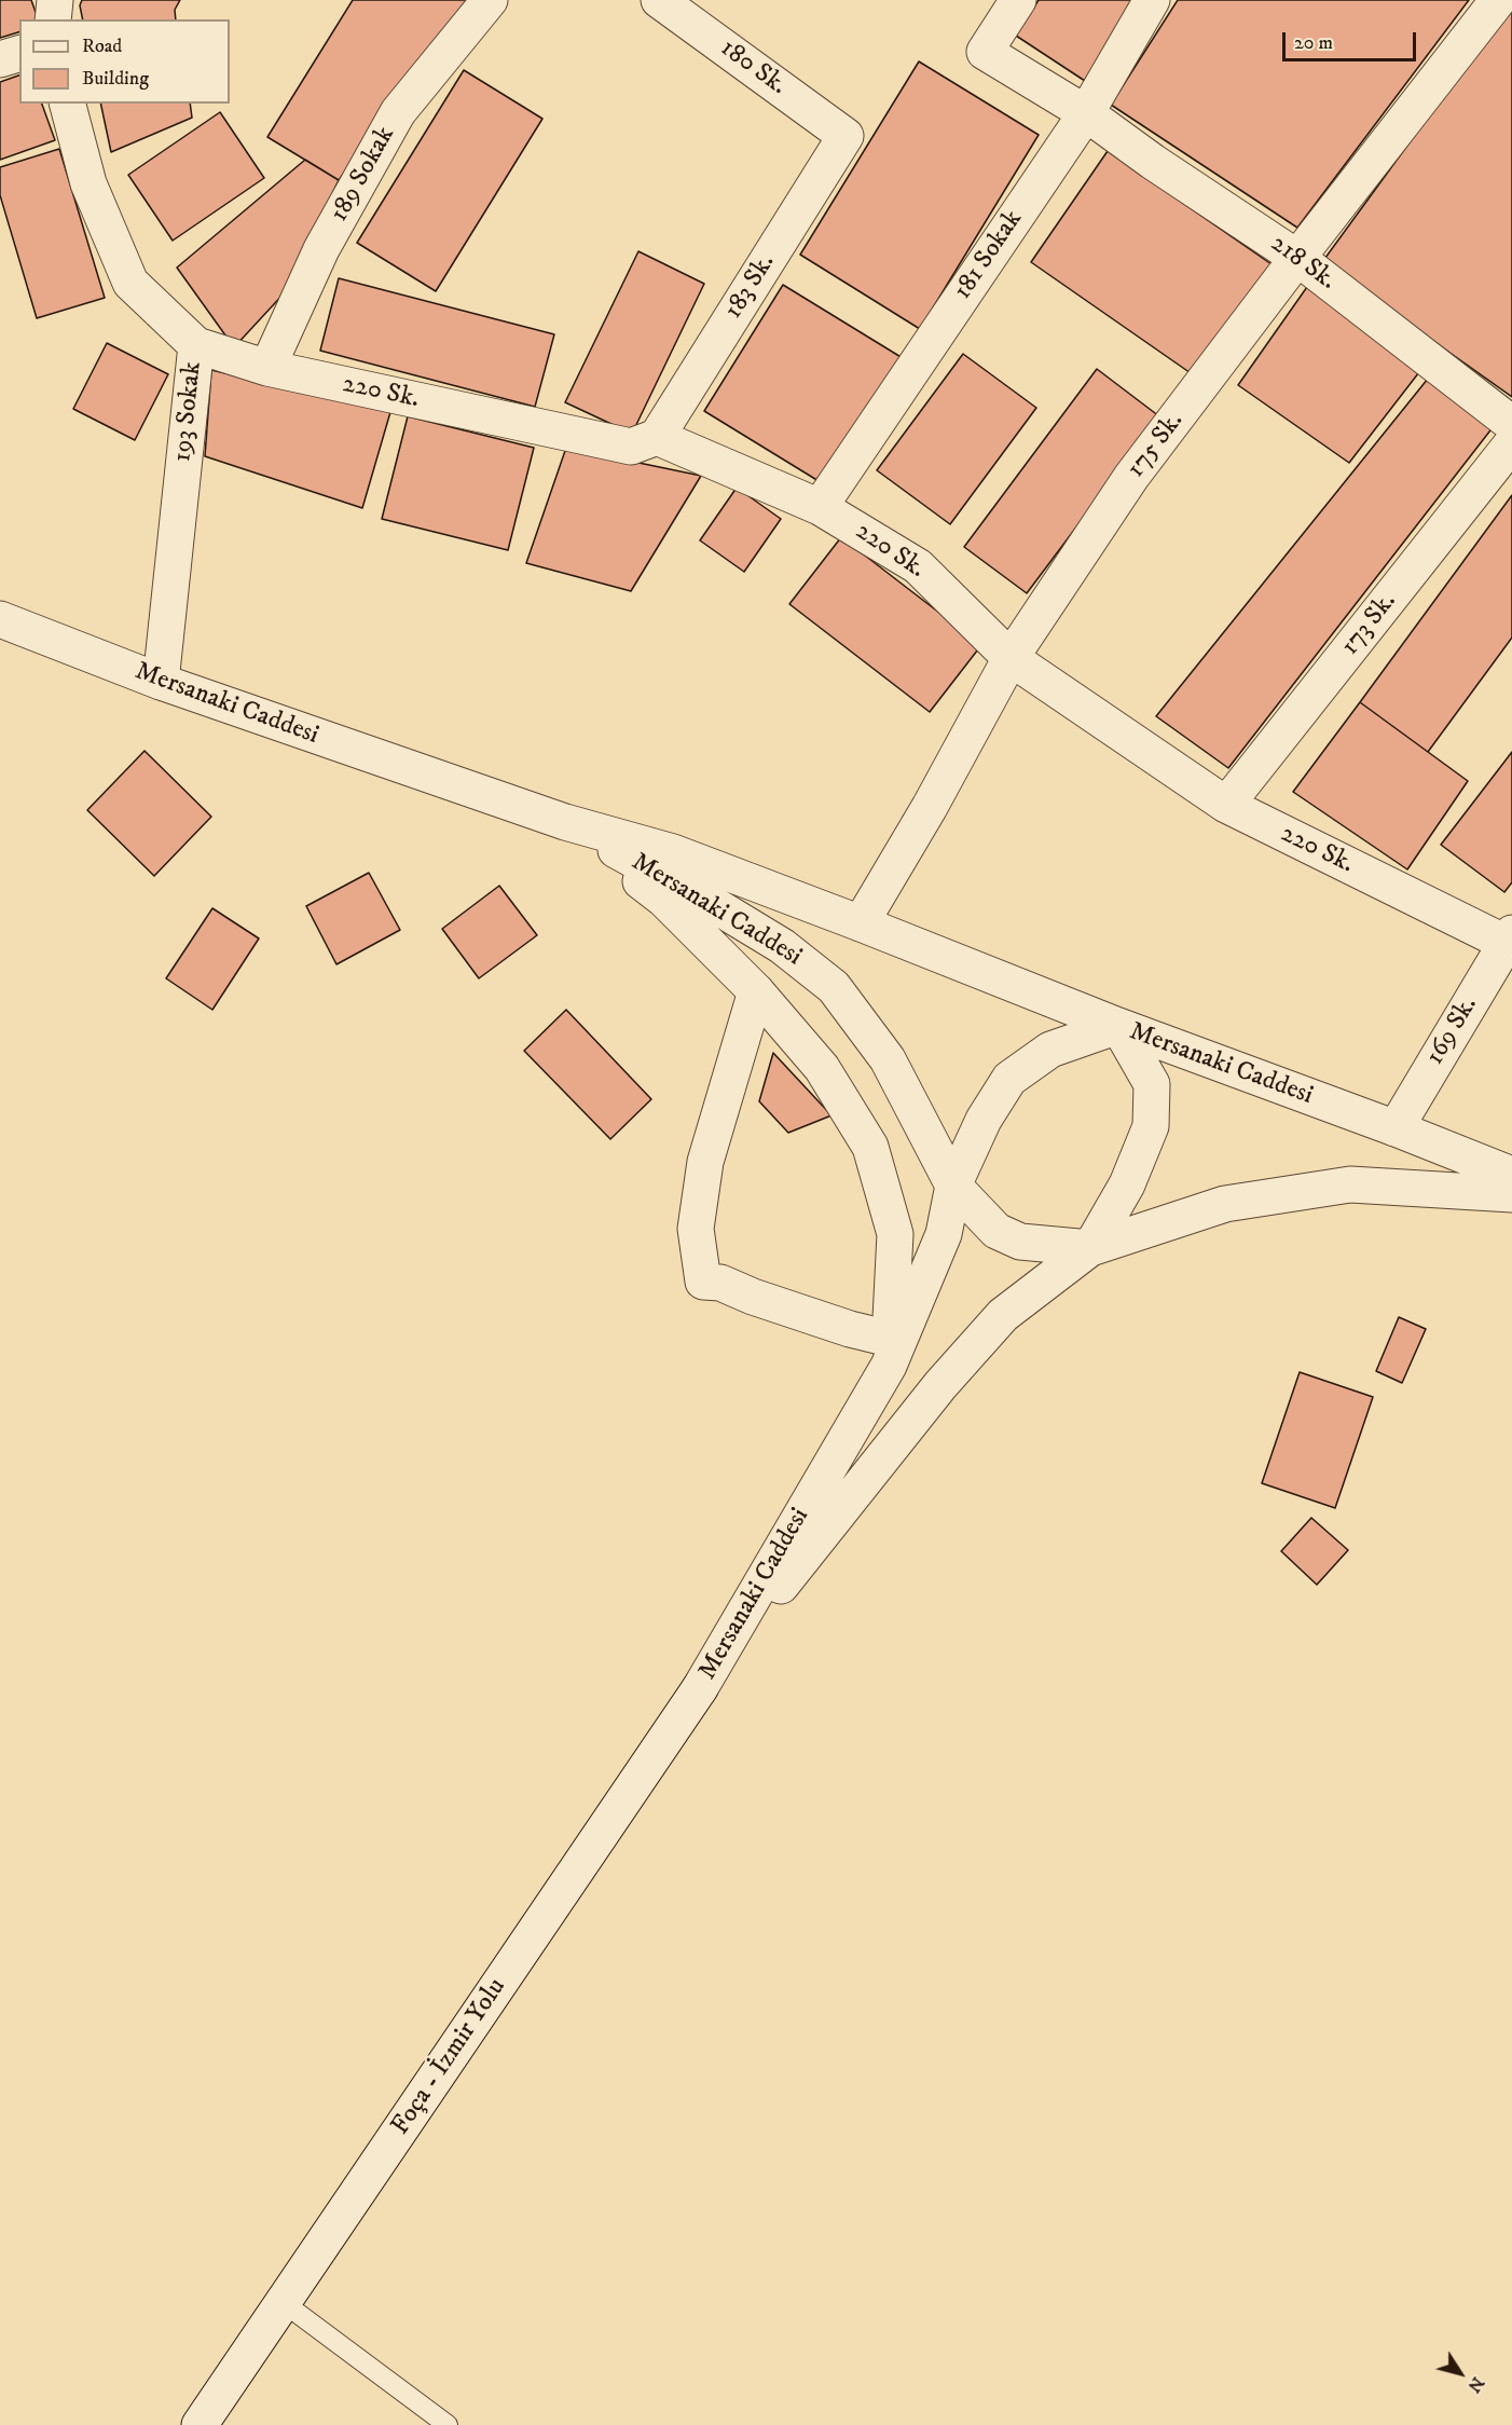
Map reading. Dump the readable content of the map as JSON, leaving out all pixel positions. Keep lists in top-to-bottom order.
{
  "streets": {
    "street": [
      "180 Sk.",
      "189 Sokak",
      "181 Sokak",
      "218 Sk.",
      "183 Sk.",
      "220 Sk.",
      "193 Sokak",
      "175 Sk.",
      "173 Sk.",
      "Mersanaki Caddesi",
      "169 Sk.",
      "Foça - İzmir Yolu"
    ]
  },
  "crossings": [
    ["180 Sk.", "183 Sk."],
    ["189 Sokak", "220 Sk."],
    ["181 Sokak", "218 Sk."],
    ["181 Sokak", "220 Sk."],
    ["218 Sk.", "175 Sk."],
    ["183 Sk.", "220 Sk."],
    ["220 Sk.", "193 Sokak"],
    ["220 Sk.", "175 Sk."],
    ["220 Sk.", "173 Sk."],
    ["220 Sk.", "169 Sk."],
    ["193 Sokak", "Mersanaki Caddesi"],
    ["175 Sk.", "Mersanaki Caddesi"],
    ["Mersanaki Caddesi", "169 Sk."],
    ["Mersanaki Caddesi", "Foça - İzmir Yolu"]
  ],
  "legend": ["Road", "Building"],
  "scale_bar": "20 m",
  "north": "bottom right"
}
